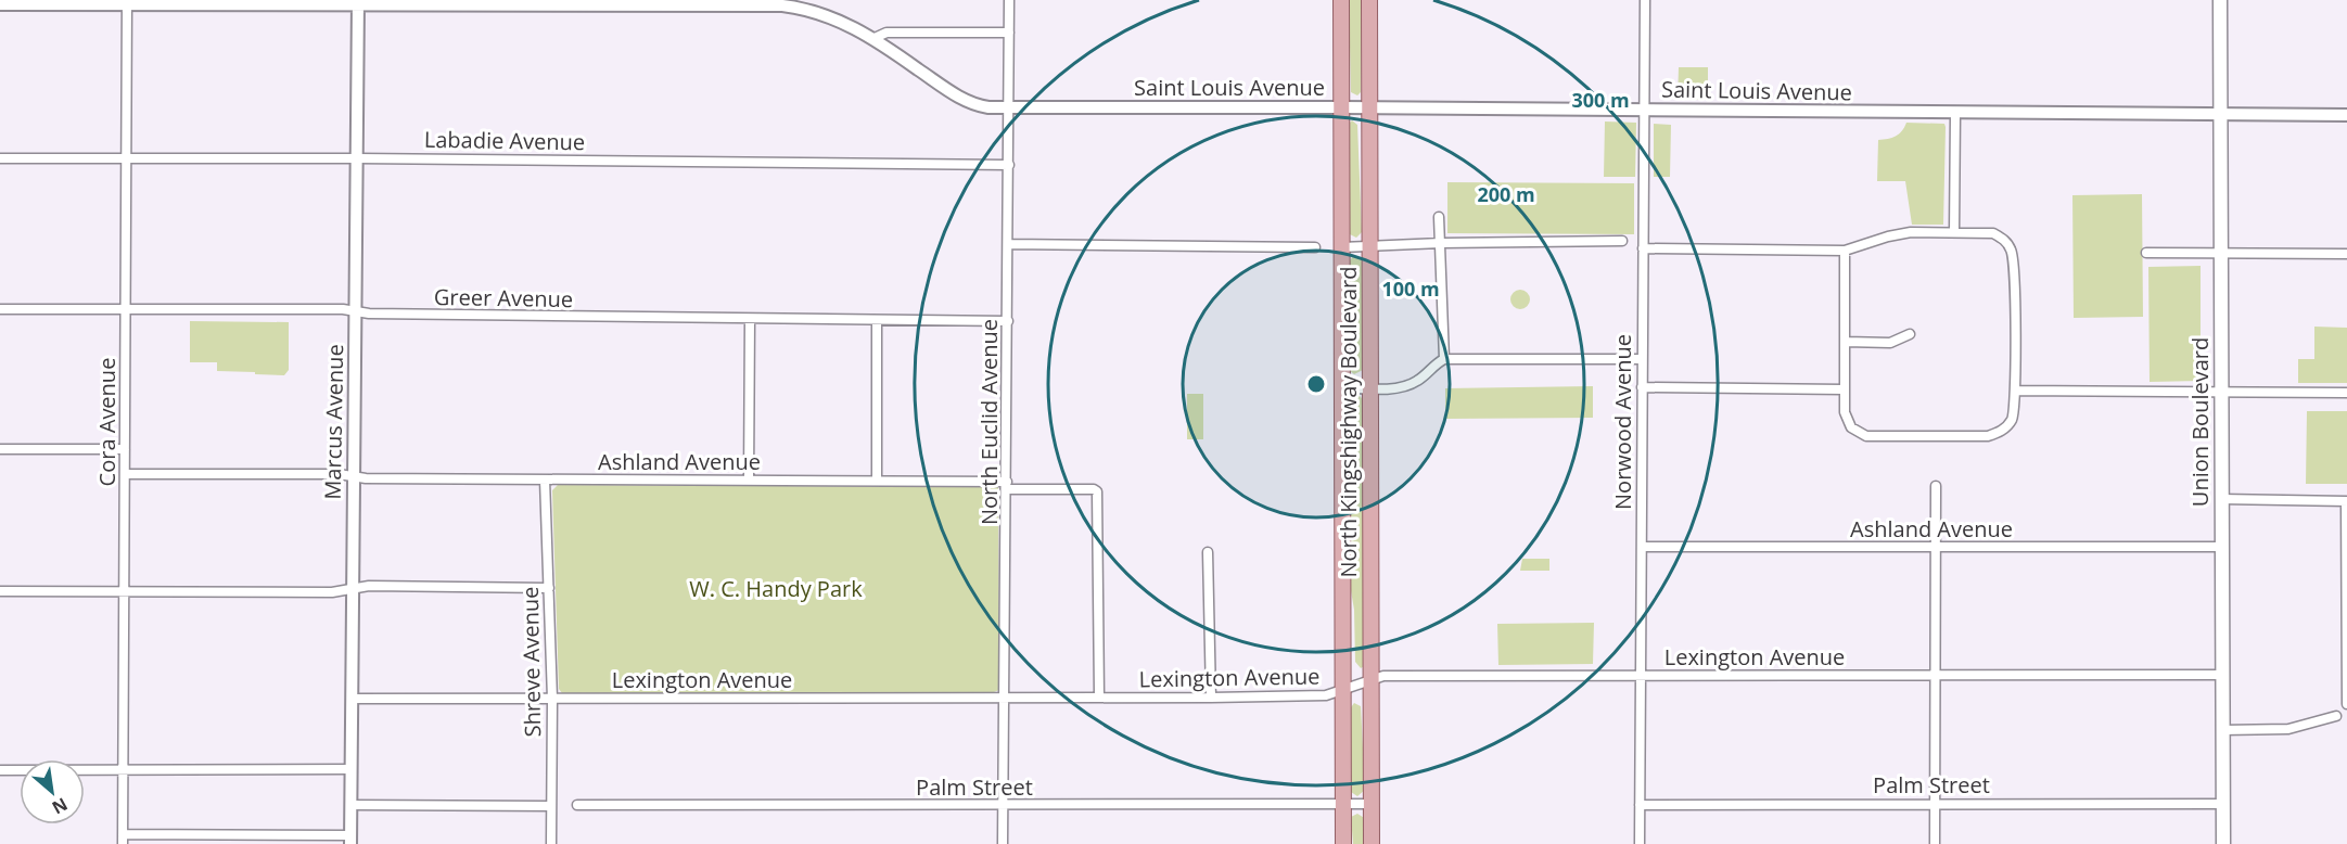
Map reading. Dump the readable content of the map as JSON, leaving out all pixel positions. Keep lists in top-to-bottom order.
{
  "streets": {
    "main road": ["North Kingshighway Boulevard", "Union Boulevard"],
    "street": [
      "Saint Louis Avenue",
      "Labadie Avenue",
      "Greer Avenue",
      "Cora Avenue",
      "Marcus Avenue",
      "North Euclid Avenue",
      "Norwood Avenue",
      "Ashland Avenue",
      "Lexington Avenue",
      "Shreve Avenue",
      "Palm Street"
    ]
  },
  "crossings": [
    ["Saint Louis Avenue", "Cora Avenue"],
    ["Saint Louis Avenue", "Marcus Avenue"],
    ["Saint Louis Avenue", "North Euclid Avenue"],
    ["Saint Louis Avenue", "North Kingshighway Boulevard"],
    ["Saint Louis Avenue", "Norwood Avenue"],
    ["Saint Louis Avenue", "Union Boulevard"],
    ["Labadie Avenue", "Cora Avenue"],
    ["Labadie Avenue", "Marcus Avenue"],
    ["Labadie Avenue", "North Euclid Avenue"],
    ["Greer Avenue", "Cora Avenue"],
    ["Greer Avenue", "Marcus Avenue"],
    ["Greer Avenue", "North Euclid Avenue"],
    ["Cora Avenue", "Ashland Avenue"],
    ["Marcus Avenue", "Ashland Avenue"],
    ["Marcus Avenue", "Lexington Avenue"],
    ["North Euclid Avenue", "Ashland Avenue"],
    ["North Euclid Avenue", "Lexington Avenue"],
    ["North Euclid Avenue", "Palm Street"],
    ["North Kingshighway Boulevard", "Lexington Avenue"],
    ["North Kingshighway Boulevard", "Palm Street"],
    ["Norwood Avenue", "Ashland Avenue"],
    ["Norwood Avenue", "Lexington Avenue"],
    ["Norwood Avenue", "Palm Street"],
    ["Union Boulevard", "Ashland Avenue"],
    ["Union Boulevard", "Lexington Avenue"],
    ["Union Boulevard", "Palm Street"],
    ["Ashland Avenue", "Lexington Avenue"],
    ["Ashland Avenue", "Shreve Avenue"],
    ["Lexington Avenue", "Shreve Avenue"]
  ],
  "parks": ["W. C. Handy Park"],
  "north": "bottom right",
  "rings": ["300 m", "200 m", "100 m"]
}
